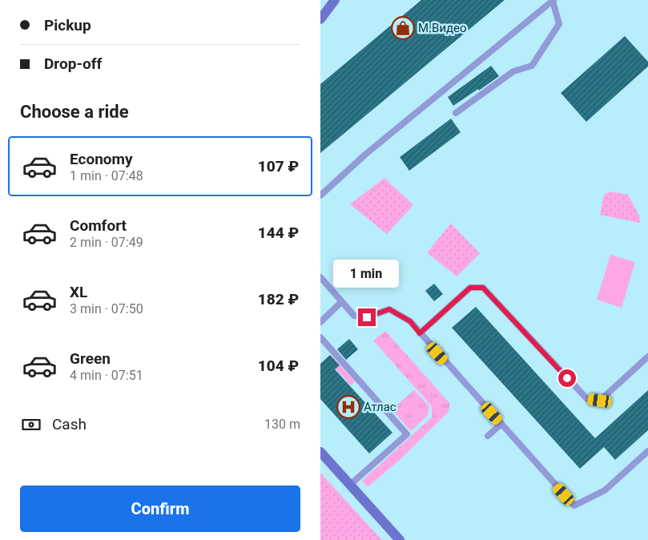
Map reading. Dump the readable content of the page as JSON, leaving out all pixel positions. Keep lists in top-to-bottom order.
{
  "places": {
    "shop": ["М.Видео"],
    "hospital": ["Атлас"]
  },
  "page": {
    "banner": ["Pickup", "Drop-off"],
    "heading": "Choose a ride",
    "list": [
      {
        "name": "Economy",
        "note": "1 min · 07:48",
        "value": "107 ₽"
      },
      {
        "name": "Comfort",
        "note": "2 min · 07:49",
        "value": "144 ₽"
      },
      {
        "name": "XL",
        "note": "3 min · 07:50",
        "value": "182 ₽"
      },
      {
        "name": "Green",
        "note": "4 min · 07:51",
        "value": "104 ₽"
      }
    ],
    "bubble": "1 min",
    "pay": ["Cash", "130 m"],
    "buttons": "Confirm"
  }
}
